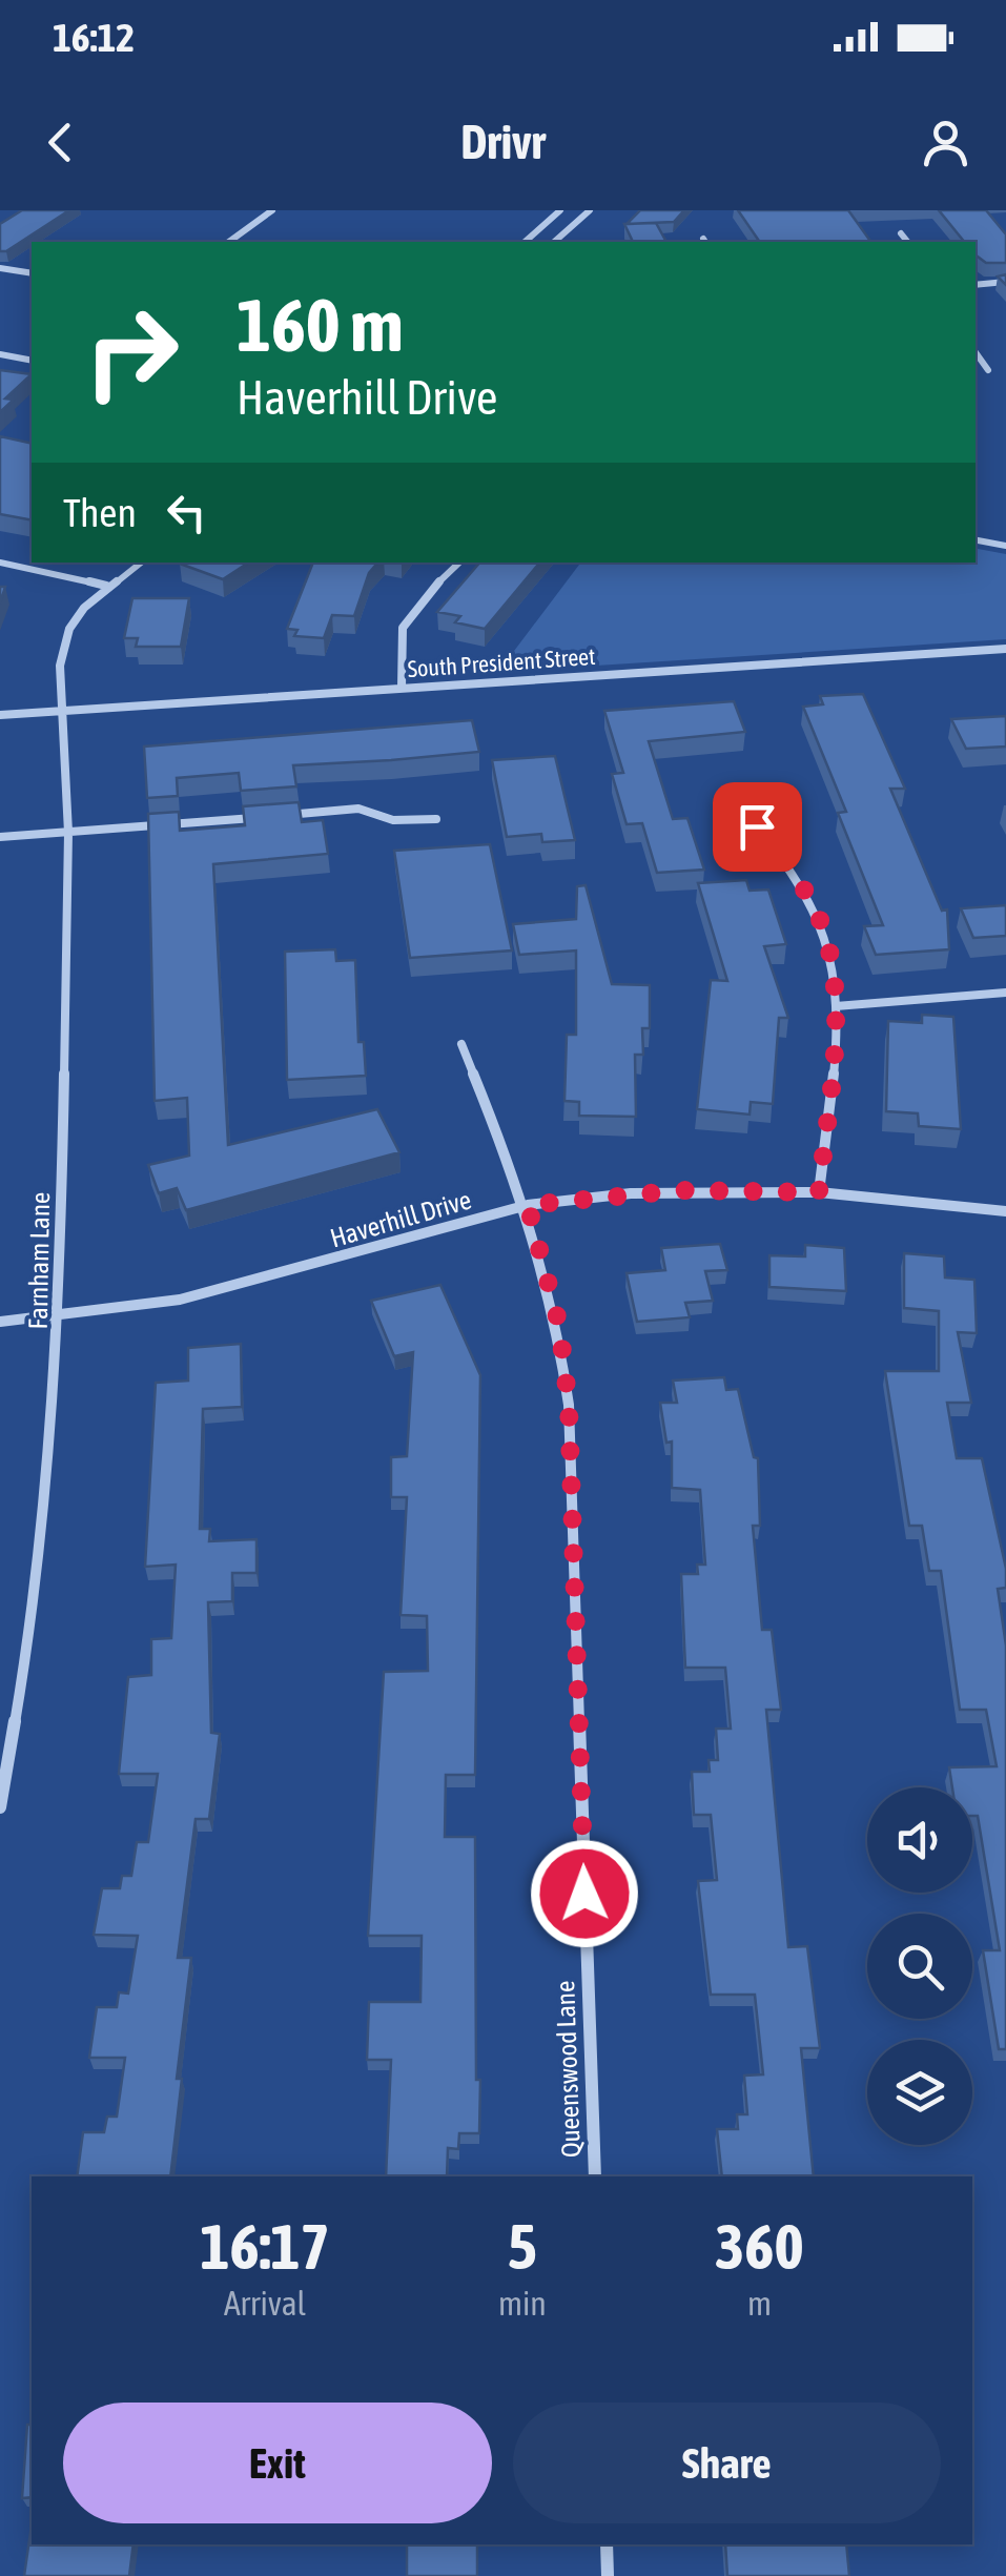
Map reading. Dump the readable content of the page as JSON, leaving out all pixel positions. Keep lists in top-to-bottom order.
{
  "streets": {
    "street": [
      "South President Street",
      "Haverhill Drive",
      "Farnham Lane",
      "Queenswood Lane"
    ]
  },
  "crossings": [
    ["South President Street", "Farnham Lane"],
    ["Haverhill Drive", "Farnham Lane"],
    ["Haverhill Drive", "Queenswood Lane"]
  ],
  "page": {
    "status": "16:12",
    "header": "Drivr",
    "turn": ["160 m", "Haverhill Drive"],
    "then": "Then",
    "eta": [
      "16:17",
      "Arrival",
      "5",
      "min",
      "360",
      "m"
    ],
    "buttons": ["Exit", "Share"]
  }
}
